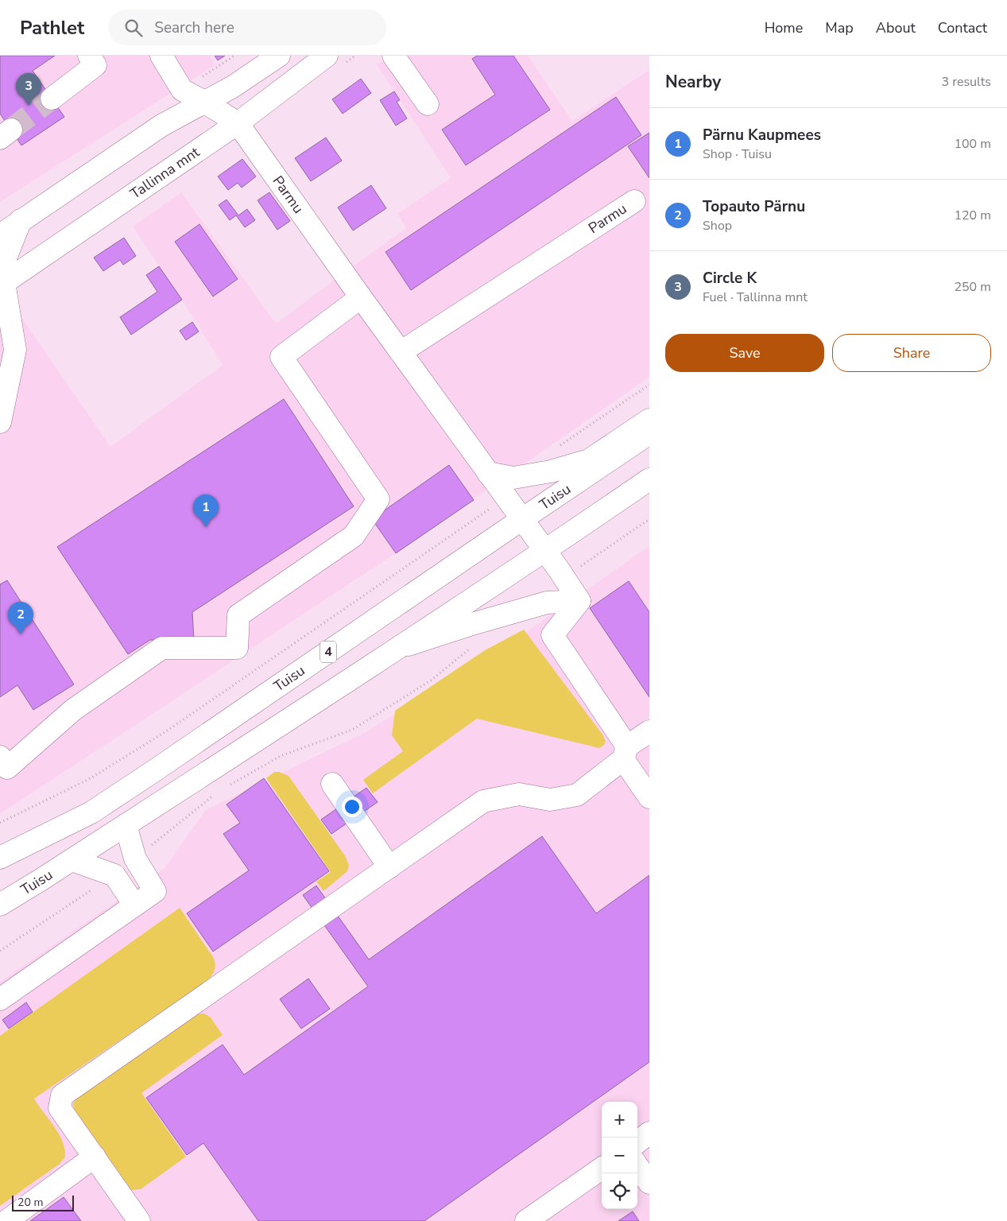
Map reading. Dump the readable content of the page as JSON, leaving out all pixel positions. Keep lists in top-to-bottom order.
{
  "streets": {
    "main road": [
      "Tallinna mnt",
      "Parmu",
      "Tuisu",
      "4"
    ]
  },
  "crossings": [
    ["Tallinna mnt", "Parmu"],
    ["Parmu", "Tuisu"]
  ],
  "scale_bar": "20 m",
  "page": {
    "header": "Pathlet",
    "search": "Search here",
    "nav": [
      "Home",
      "Map",
      "About",
      "Contact"
    ],
    "heading": ["Nearby", "3 results"],
    "pins": ["3", "1", "2"],
    "list": [
      {
        "mark": "1",
        "name": "Pärnu Kaupmees",
        "note": "Shop · Tuisu",
        "value": "100 m"
      },
      {
        "mark": "2",
        "name": "Topauto Pärnu",
        "note": "Shop",
        "value": "120 m"
      },
      {
        "mark": "3",
        "name": "Circle K",
        "note": "Fuel · Tallinna mnt",
        "value": "250 m"
      }
    ],
    "buttons": ["Save", "Share"],
    "map_buttons": ["+", "−"],
    "scale": "20 m"
  }
}
